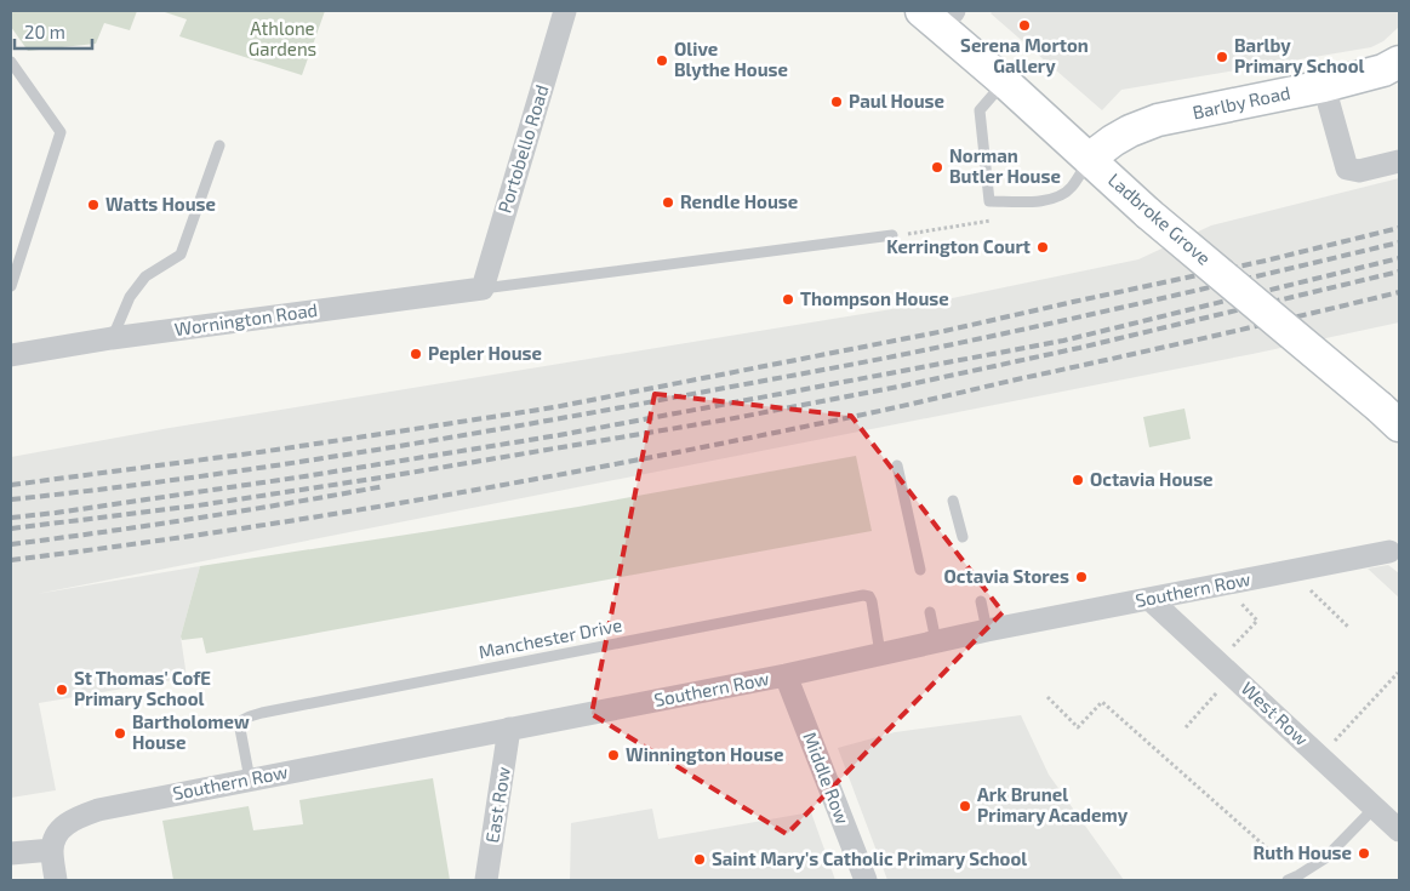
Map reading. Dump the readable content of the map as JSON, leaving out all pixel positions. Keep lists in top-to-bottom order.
{
  "streets": {
    "main road": ["Barlby Road", "Ladbroke Grove"],
    "street": [
      "Portobello Road",
      "Wornington Road",
      "Southern Row",
      "West Row",
      "Middle Row",
      "East Row"
    ],
    "lane": ["Manchester Drive"]
  },
  "crossings": [
    ["Barlby Road", "Ladbroke Grove"],
    ["Portobello Road", "Wornington Road"],
    ["Southern Row", "Manchester Drive"],
    ["Southern Row", "West Row"],
    ["Southern Row", "Middle Row"],
    ["Southern Row", "East Row"]
  ],
  "parks": ["Athlone Gardens"],
  "places": [
    "Serena Morton Gallery",
    "Barlby Primary School",
    "Olive Blythe House",
    "Paul House",
    "Norman Butler House",
    "Rendle House",
    "Watts House",
    "Kerrington Court",
    "Thompson House",
    "Pepler House",
    "Octavia House",
    "Octavia Stores",
    "St Thomas' CofE Primary School",
    "Bartholomew House",
    "Winnington House",
    "Ark Brunel Primary Academy",
    "Ruth House",
    "Saint Mary's Catholic Primary School"
  ],
  "scale_bar": "20 m"
}
